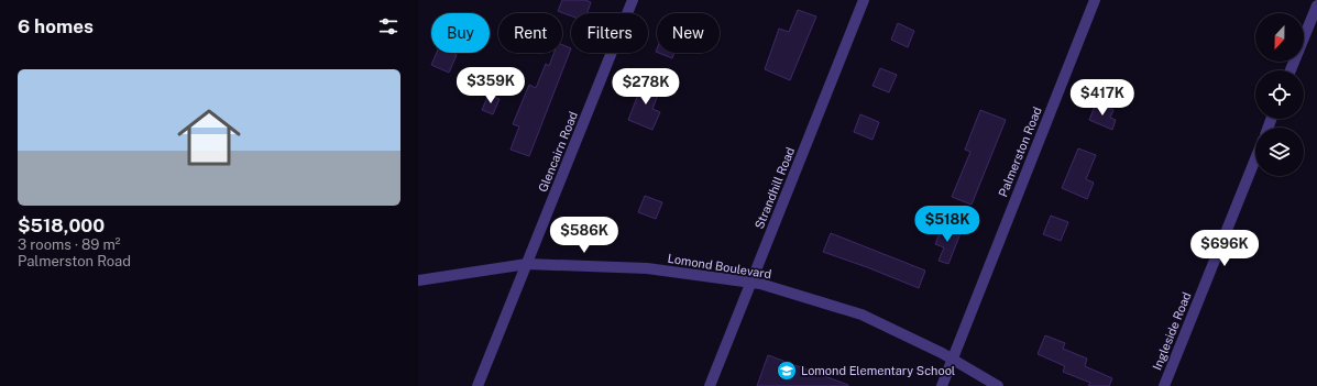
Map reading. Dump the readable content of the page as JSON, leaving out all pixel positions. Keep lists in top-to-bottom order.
{
  "streets": {
    "street": [
      "Glencairn Road",
      "Palmerston Road",
      "Strandhill Road",
      "Lomond Boulevard",
      "Ingleside Road"
    ]
  },
  "crossings": [
    ["Glencairn Road", "Lomond Boulevard"],
    ["Palmerston Road", "Lomond Boulevard"],
    ["Strandhill Road", "Lomond Boulevard"]
  ],
  "places": {
    "school or university": ["Lomond Elementary School"]
  },
  "north": "bottom",
  "page": {
    "heading": "6 homes",
    "chip": [
      "Buy",
      "Rent",
      "Filters",
      "New"
    ],
    "list": [
      {
        "name": "$518,000",
        "note": "3 rooms · 89 m² · Palmerston Road"
      }
    ],
    "price": [
      "$359K",
      "$278K",
      "$417K",
      "$518K",
      "$586K",
      "$696K"
    ]
  }
}
